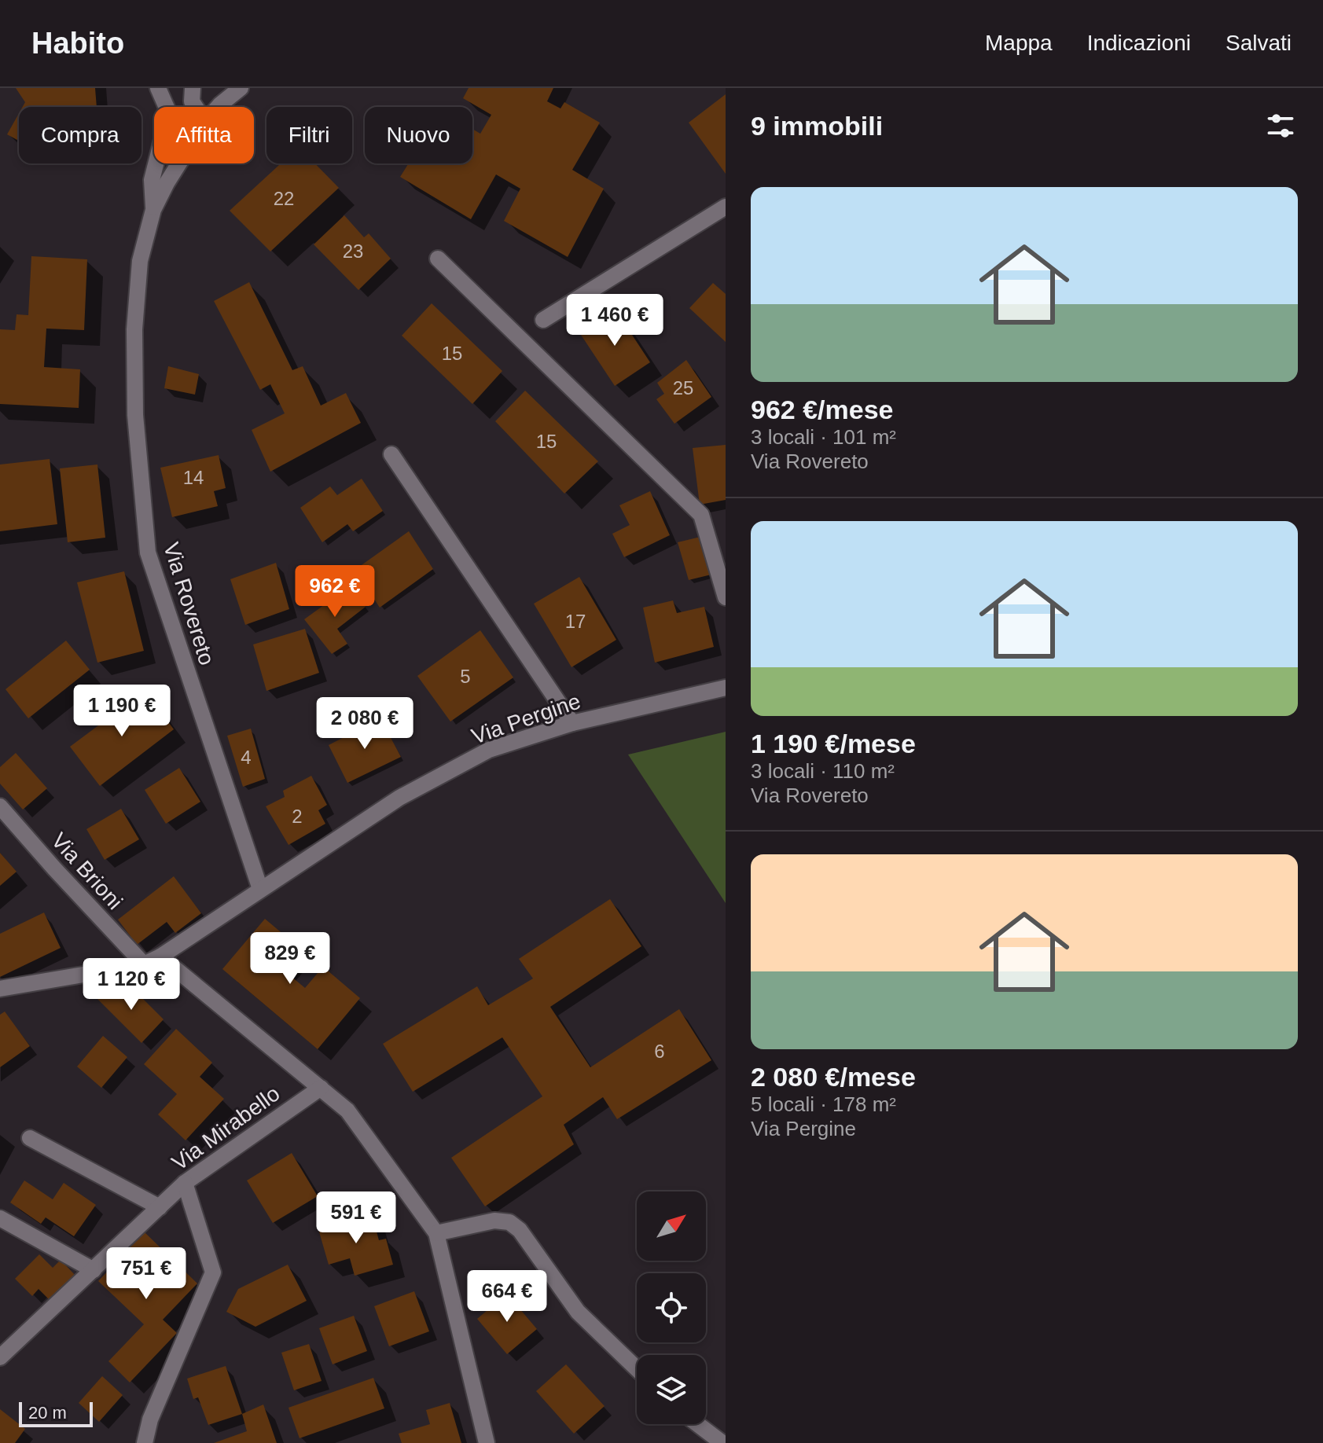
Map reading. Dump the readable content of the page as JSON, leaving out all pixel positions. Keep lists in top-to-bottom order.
{
  "streets": {
    "street": [
      "Via Rovereto",
      "Via Pergine",
      "Via Brioni",
      "Via Mirabello"
    ]
  },
  "crossings": [
    ["Via Rovereto", "Via Pergine"],
    ["Via Pergine", "Via Brioni"]
  ],
  "house_numbers": [
    "22",
    "23",
    "15",
    "25",
    "15",
    "14",
    "17",
    "5",
    "4",
    "2",
    "6"
  ],
  "scale_bar": "20 m",
  "north": "top right",
  "page": {
    "header": "Habito",
    "nav": ["Mappa", "Indicazioni", "Salvati"],
    "heading": "9 immobili",
    "chip": [
      "Compra",
      "Affitta",
      "Filtri",
      "Nuovo"
    ],
    "list": [
      {
        "name": "962 €/mese",
        "note": "3 locali · 101 m² · Via Rovereto"
      },
      {
        "name": "1 190 €/mese",
        "note": "3 locali · 110 m² · Via Rovereto"
      },
      {
        "name": "2 080 €/mese",
        "note": "5 locali · 178 m² · Via Pergine"
      }
    ],
    "price": [
      "1 460 €",
      "962 €",
      "1 190 €",
      "2 080 €",
      "829 €",
      "1 120 €",
      "591 €",
      "751 €",
      "664 €"
    ],
    "scale": "20 m"
  }
}
